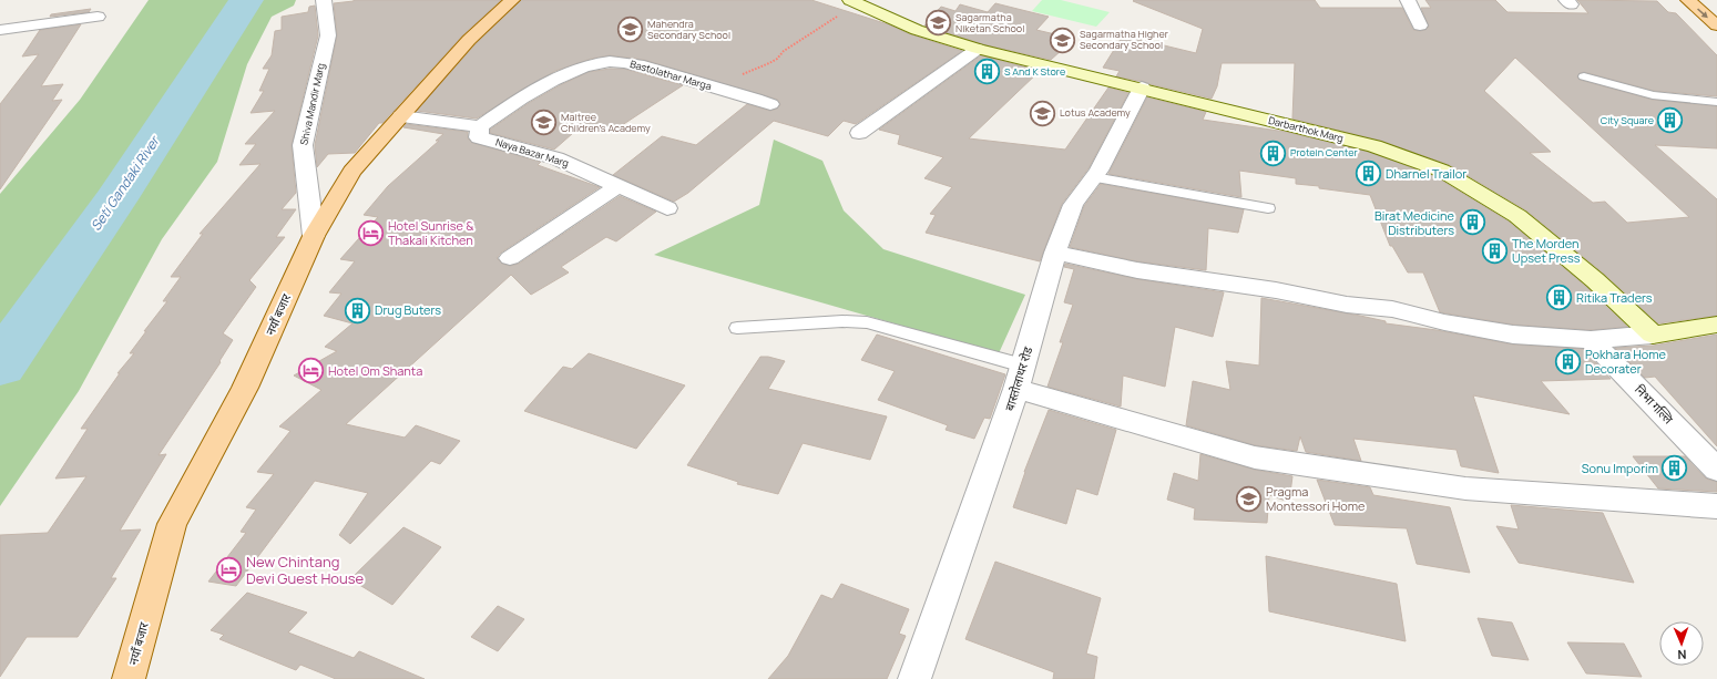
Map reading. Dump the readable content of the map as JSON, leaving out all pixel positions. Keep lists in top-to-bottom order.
{
  "streets": {
    "main road": ["Darbarthok Marg", "नयाँ बजार"],
    "street": [
      "Bastolathar Marga",
      "Shiva Mandir Marg",
      "Naya Bazar Marg",
      "बास्तोलाथर रोड",
      "निभा गल्लि"
    ]
  },
  "crossings": [
    ["Bastolathar Marga", "Naya Bazar Marg"],
    ["Shiva Mandir Marg", "नयाँ बजार"],
    ["Darbarthok Marg", "बास्तोलाथर रोड"]
  ],
  "water": ["Seti Gandaki River"],
  "places": {
    "school or university": [
      "Sagarmatha Niketan School",
      "Mahendra Secondary School",
      "Sagarmatha Higher Secondary School",
      "Lotus Academy",
      "Maitree Children's Academy",
      "Pragma Montessori Home"
    ],
    "building": [
      "S And K Store",
      "City Square",
      "Protein Center",
      "Dharnel Trailor",
      "Birat Medicine Distributers",
      "The Morden Upset Press",
      "Ritika Traders",
      "Drug Buters",
      "Pokhara Home Decorater",
      "Sonu Imporim"
    ],
    "hotel": ["Hotel Sunrise & Thakali Kitchen", "Hotel Om Shanta", "New Chintang Devi Guest House"]
  },
  "north": "bottom"
}
